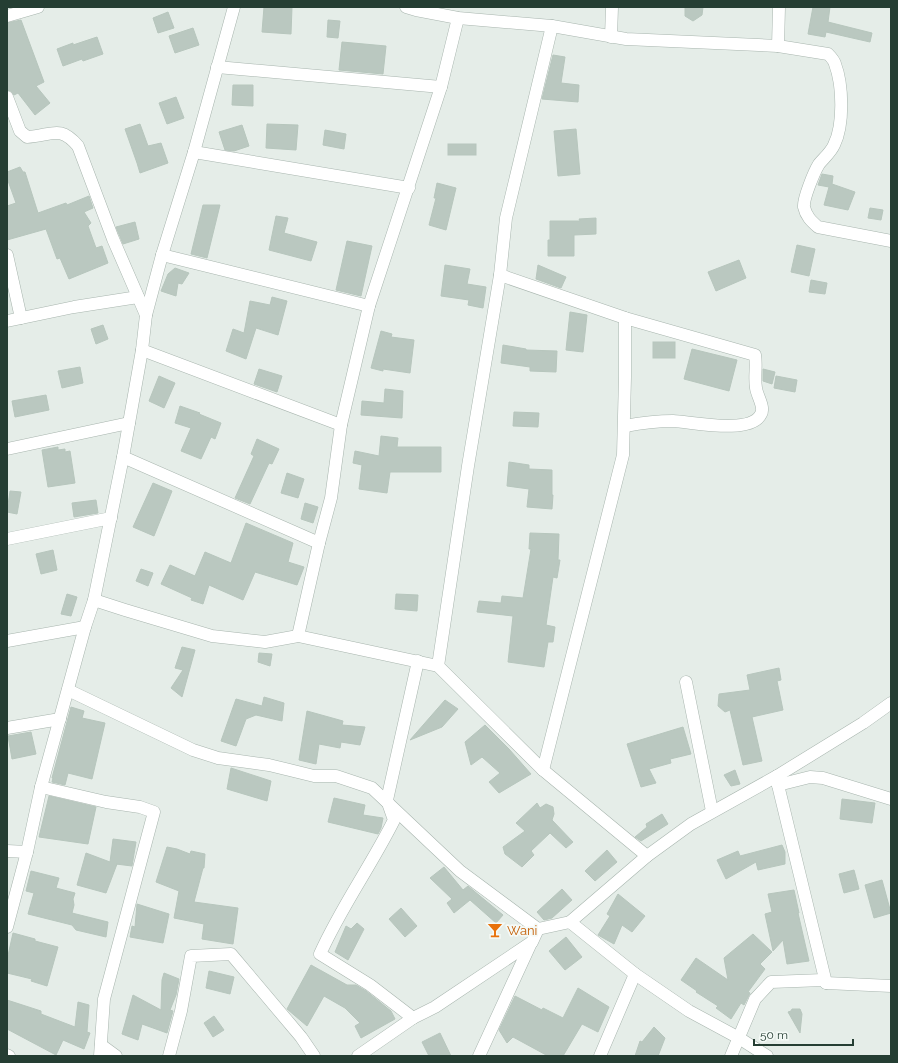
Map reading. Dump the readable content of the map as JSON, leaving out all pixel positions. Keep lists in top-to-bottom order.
{
  "places": {
    "bar": ["Wani"]
  },
  "scale_bar": "50 m"
}
